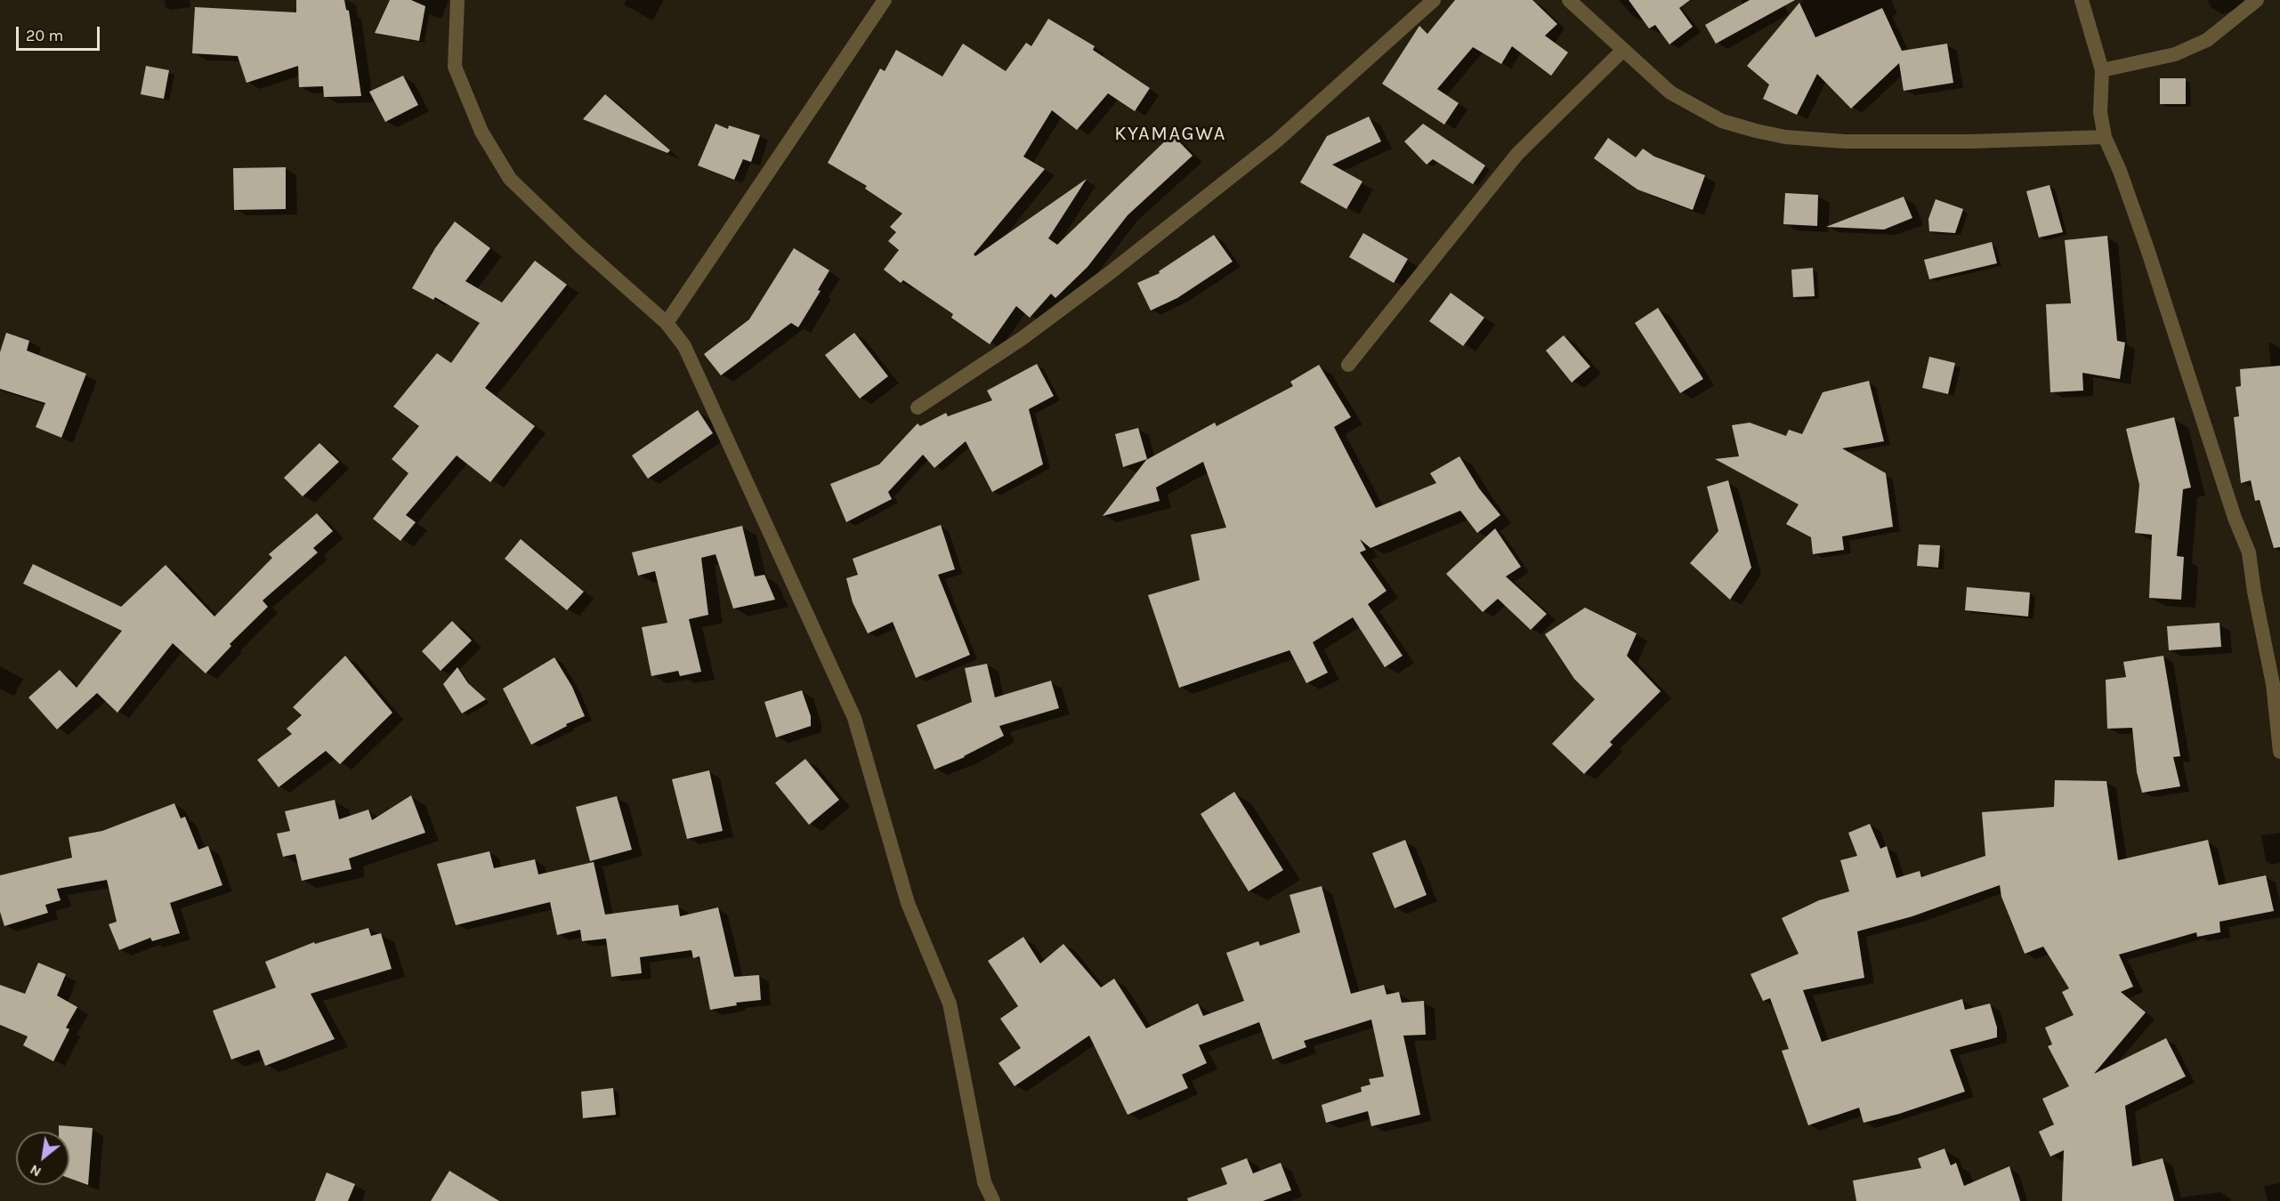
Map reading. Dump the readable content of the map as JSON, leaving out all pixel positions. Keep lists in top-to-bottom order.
{
  "districts": ["KYAMAGWA"],
  "scale_bar": "20 m",
  "north": "bottom left"
}
